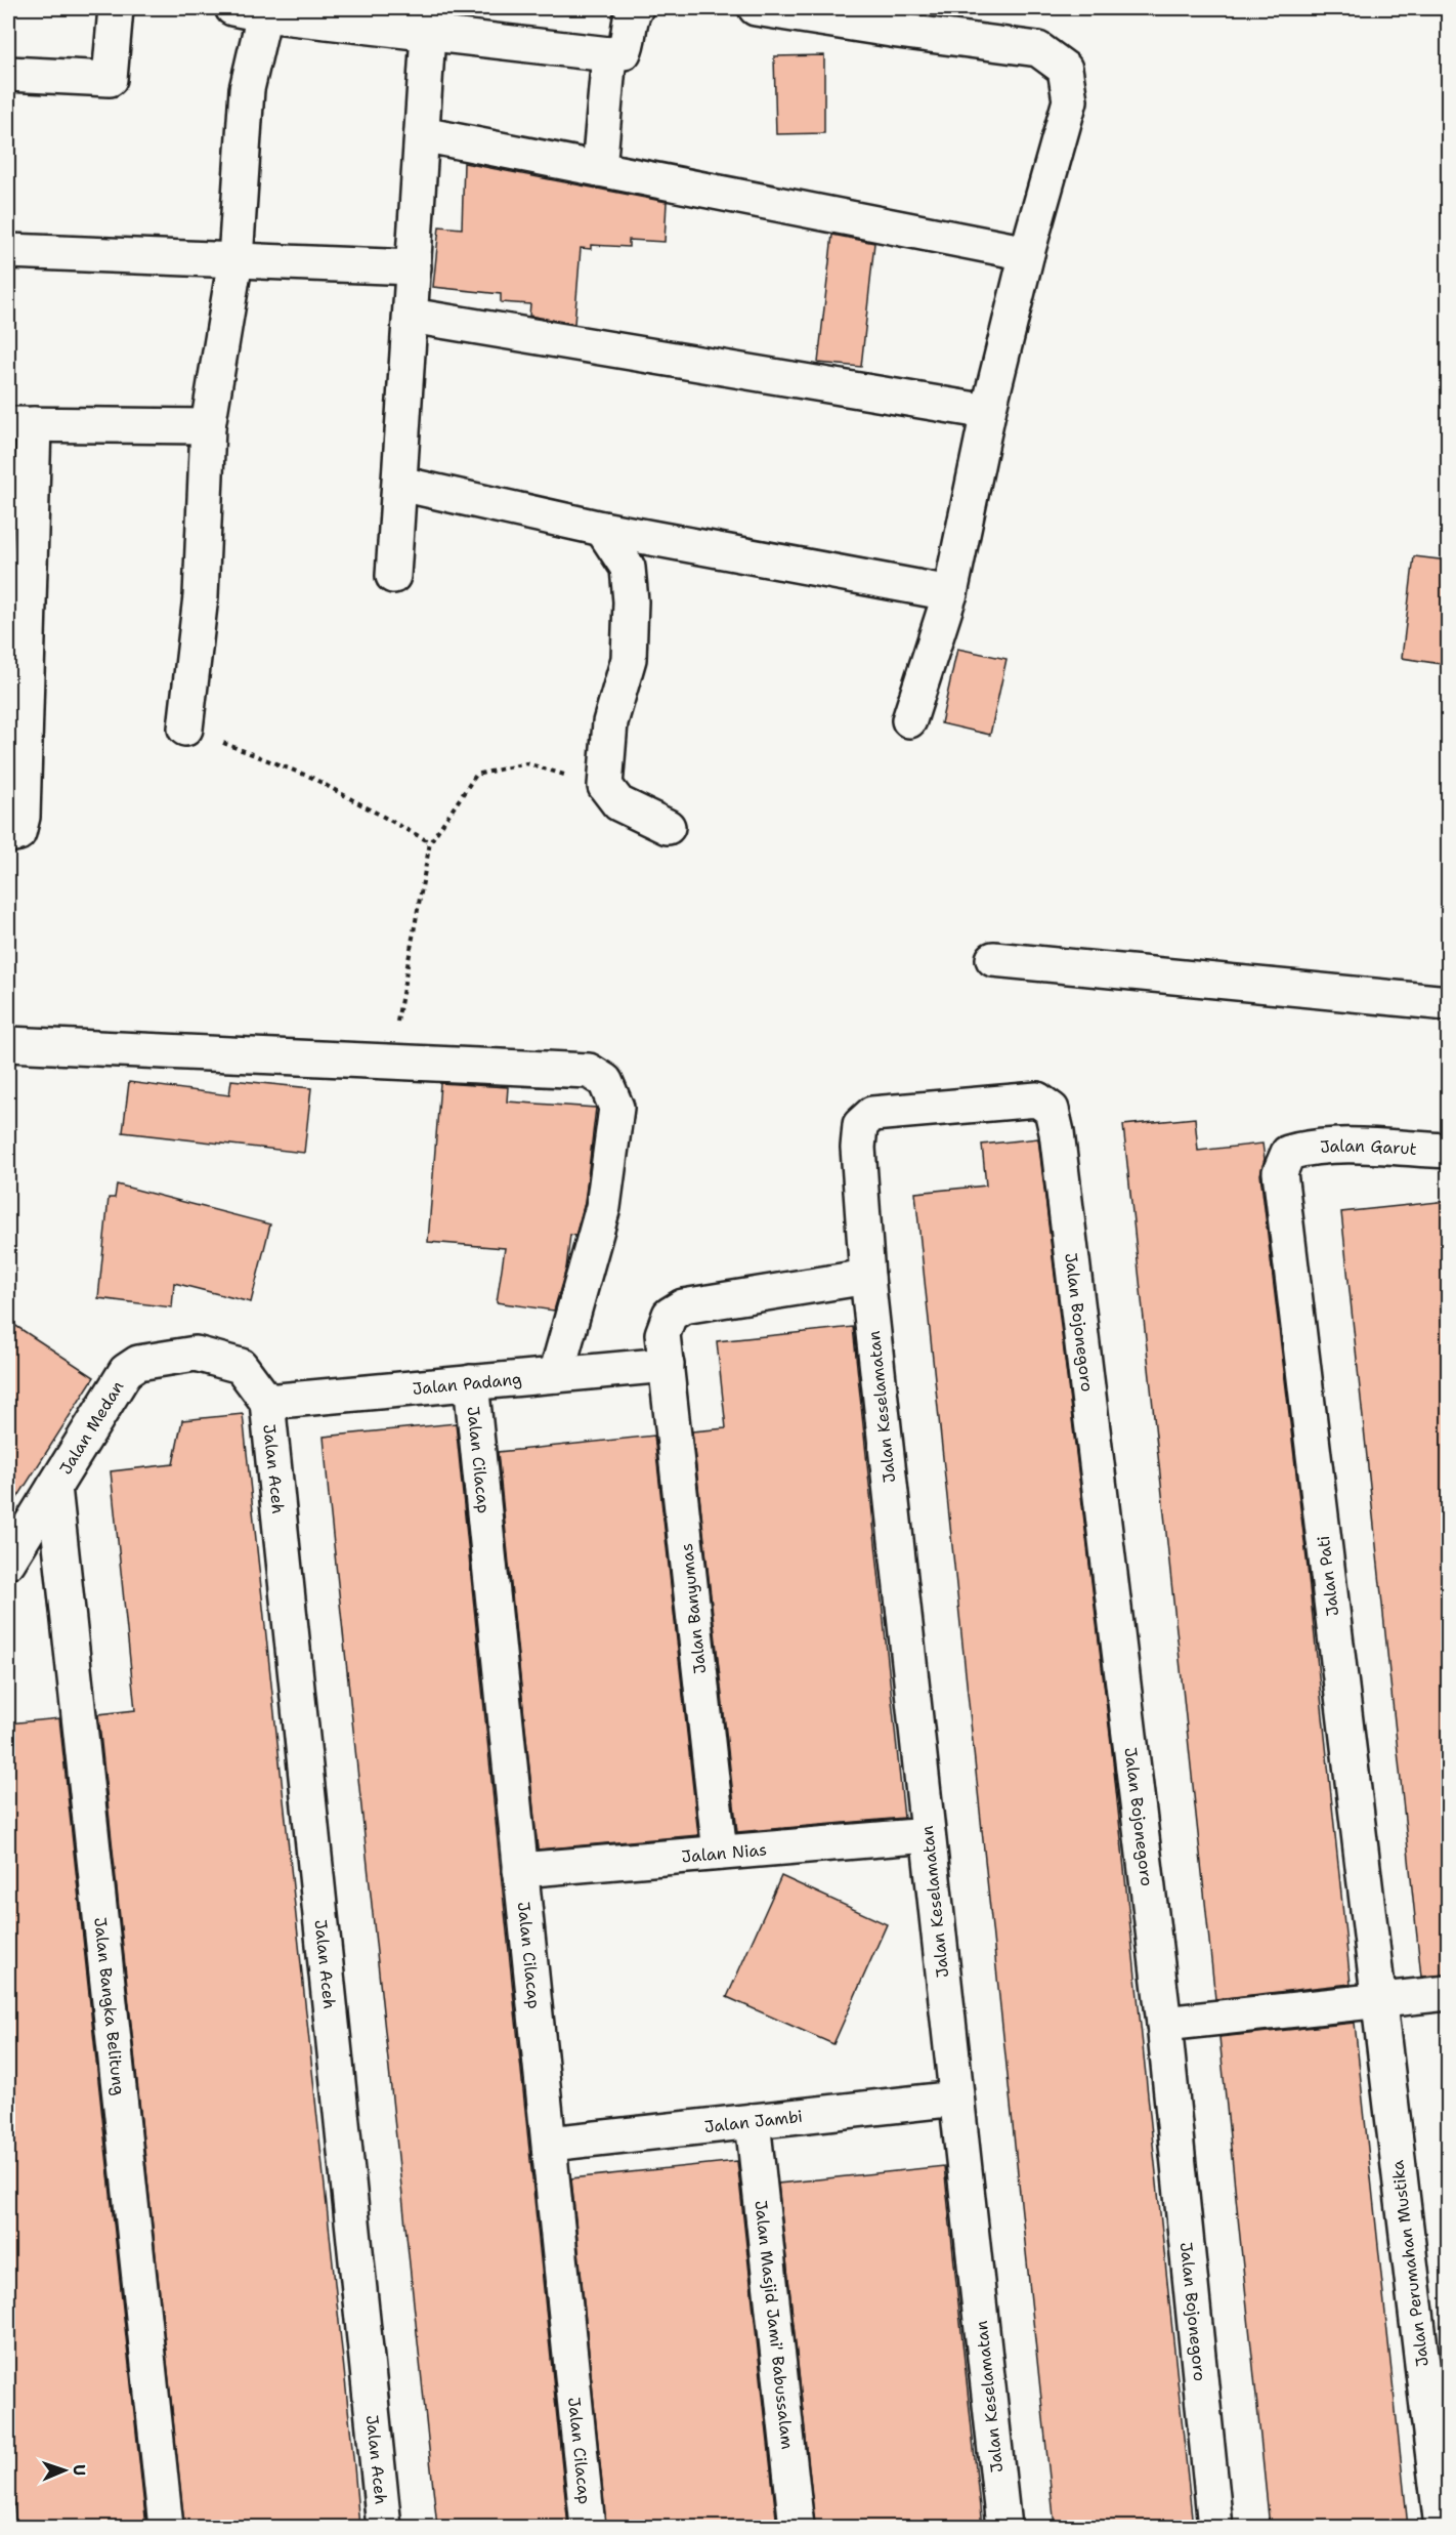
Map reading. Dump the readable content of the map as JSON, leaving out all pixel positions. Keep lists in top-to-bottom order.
{
  "streets": {
    "street": [
      "Jalan Garut",
      "Jalan Bojonegoro",
      "Jalan Padang",
      "Jalan Keselamatan",
      "Jalan Medan",
      "Jalan Cilacap",
      "Jalan Aceh",
      "Jalan Pati",
      "Jalan Banyumas",
      "Jalan Nias",
      "Jalan Bangka Belitung",
      "Jalan Jambi",
      "Jalan Perumahan Mustika",
      "Jalan Masjid Jami' Babussalam"
    ]
  },
  "crossings": [
    ["Jalan Garut", "Jalan Pati"],
    ["Jalan Bojonegoro", "Jalan Keselamatan"],
    ["Jalan Padang", "Jalan Medan"],
    ["Jalan Padang", "Jalan Cilacap"],
    ["Jalan Padang", "Jalan Aceh"],
    ["Jalan Padang", "Jalan Banyumas"],
    ["Jalan Keselamatan", "Jalan Banyumas"],
    ["Jalan Keselamatan", "Jalan Nias"],
    ["Jalan Keselamatan", "Jalan Jambi"],
    ["Jalan Medan", "Jalan Aceh"],
    ["Jalan Medan", "Jalan Bangka Belitung"],
    ["Jalan Cilacap", "Jalan Nias"],
    ["Jalan Cilacap", "Jalan Jambi"],
    ["Jalan Pati", "Jalan Perumahan Mustika"],
    ["Jalan Banyumas", "Jalan Nias"],
    ["Jalan Jambi", "Jalan Masjid Jami' Babussalam"]
  ],
  "north": "right"
}
